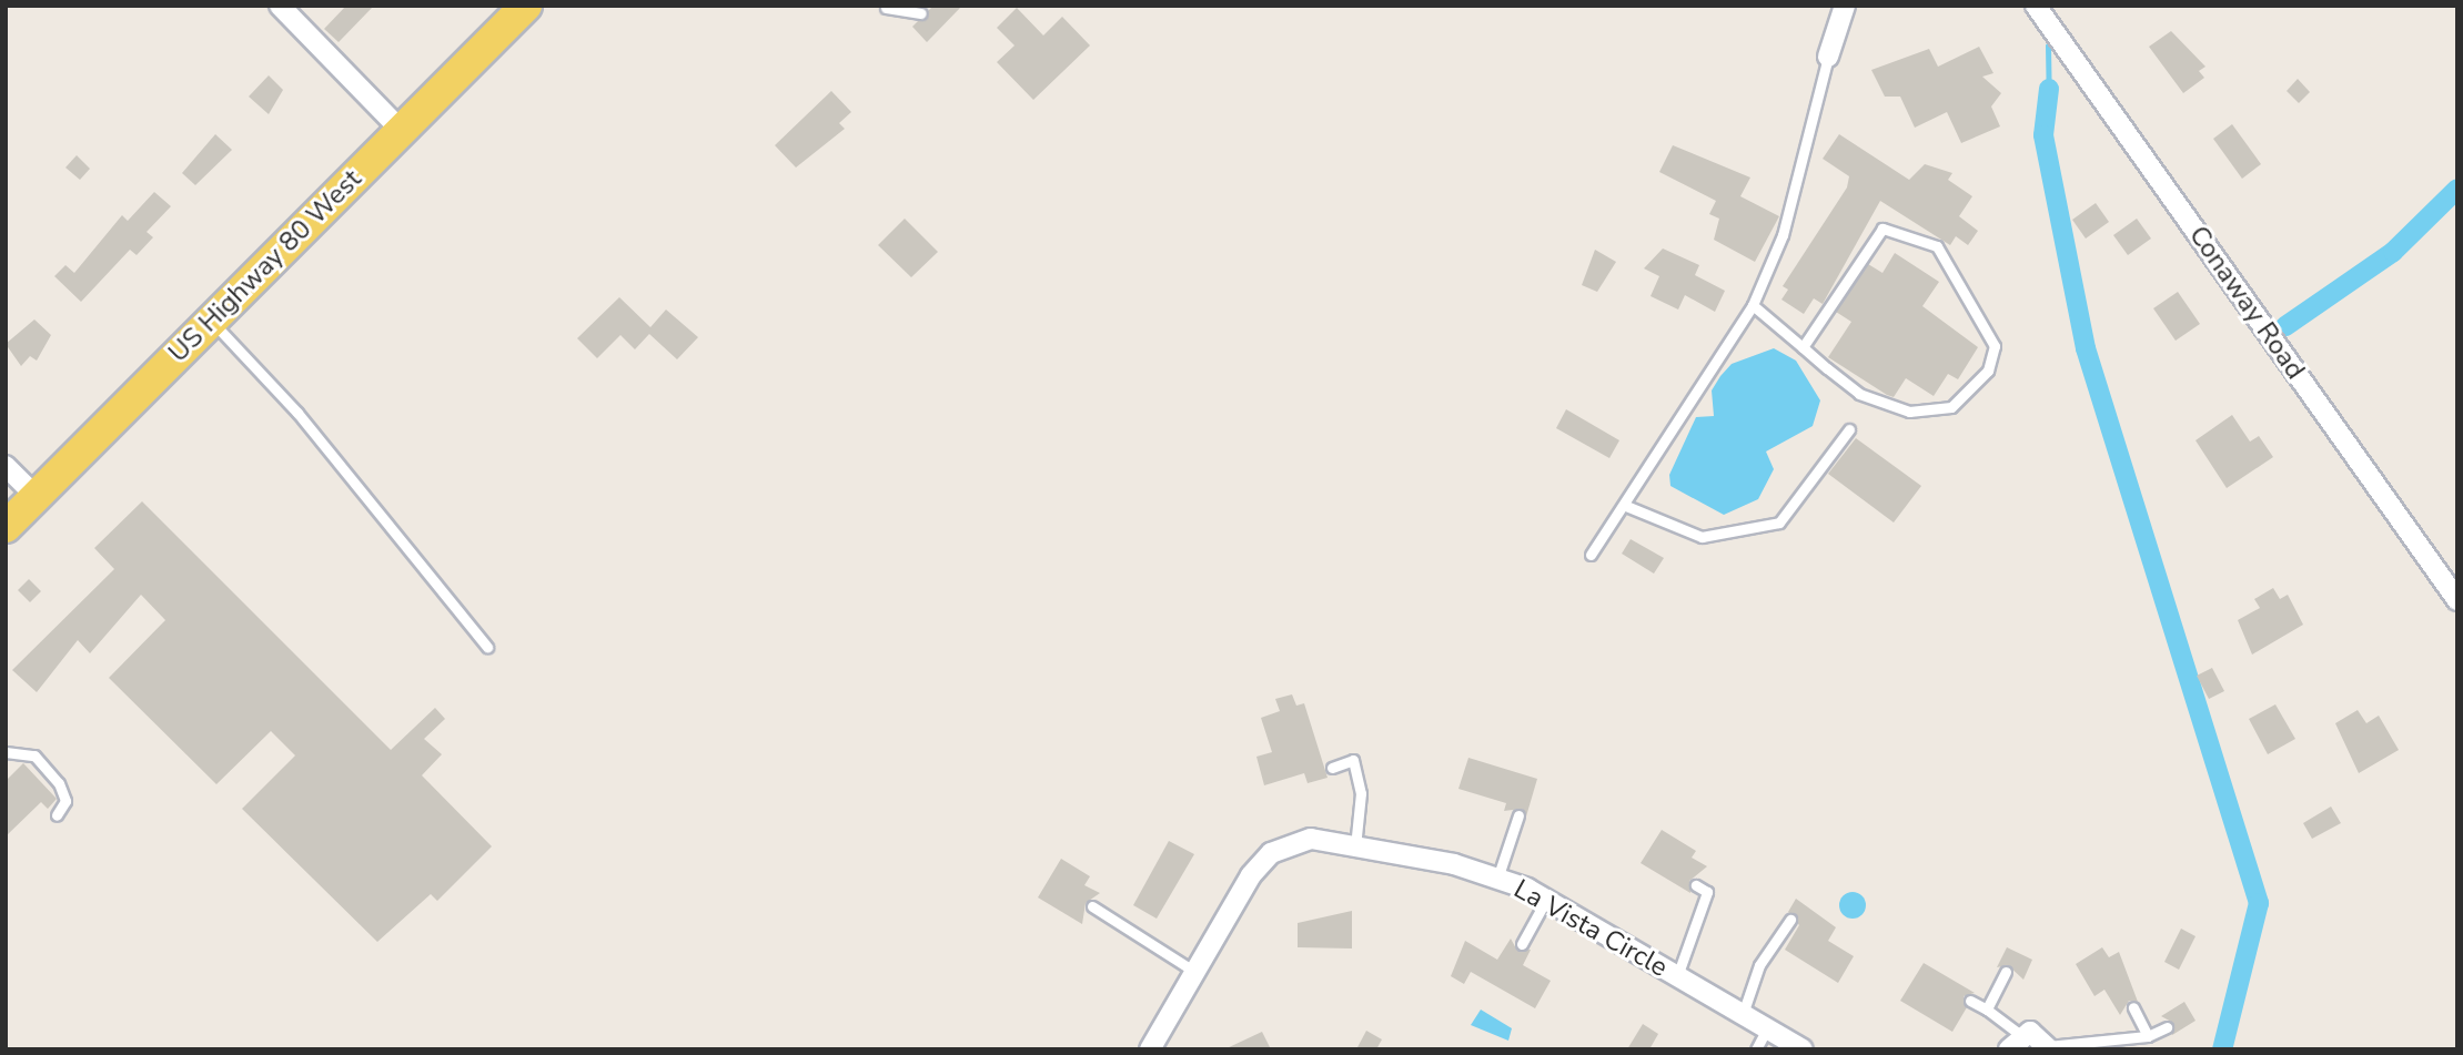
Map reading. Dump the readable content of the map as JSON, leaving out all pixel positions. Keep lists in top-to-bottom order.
{
  "streets": {
    "main road": ["US Highway 80 West"],
    "street": ["Conaway Road", "La Vista Circle"]
  }
}
